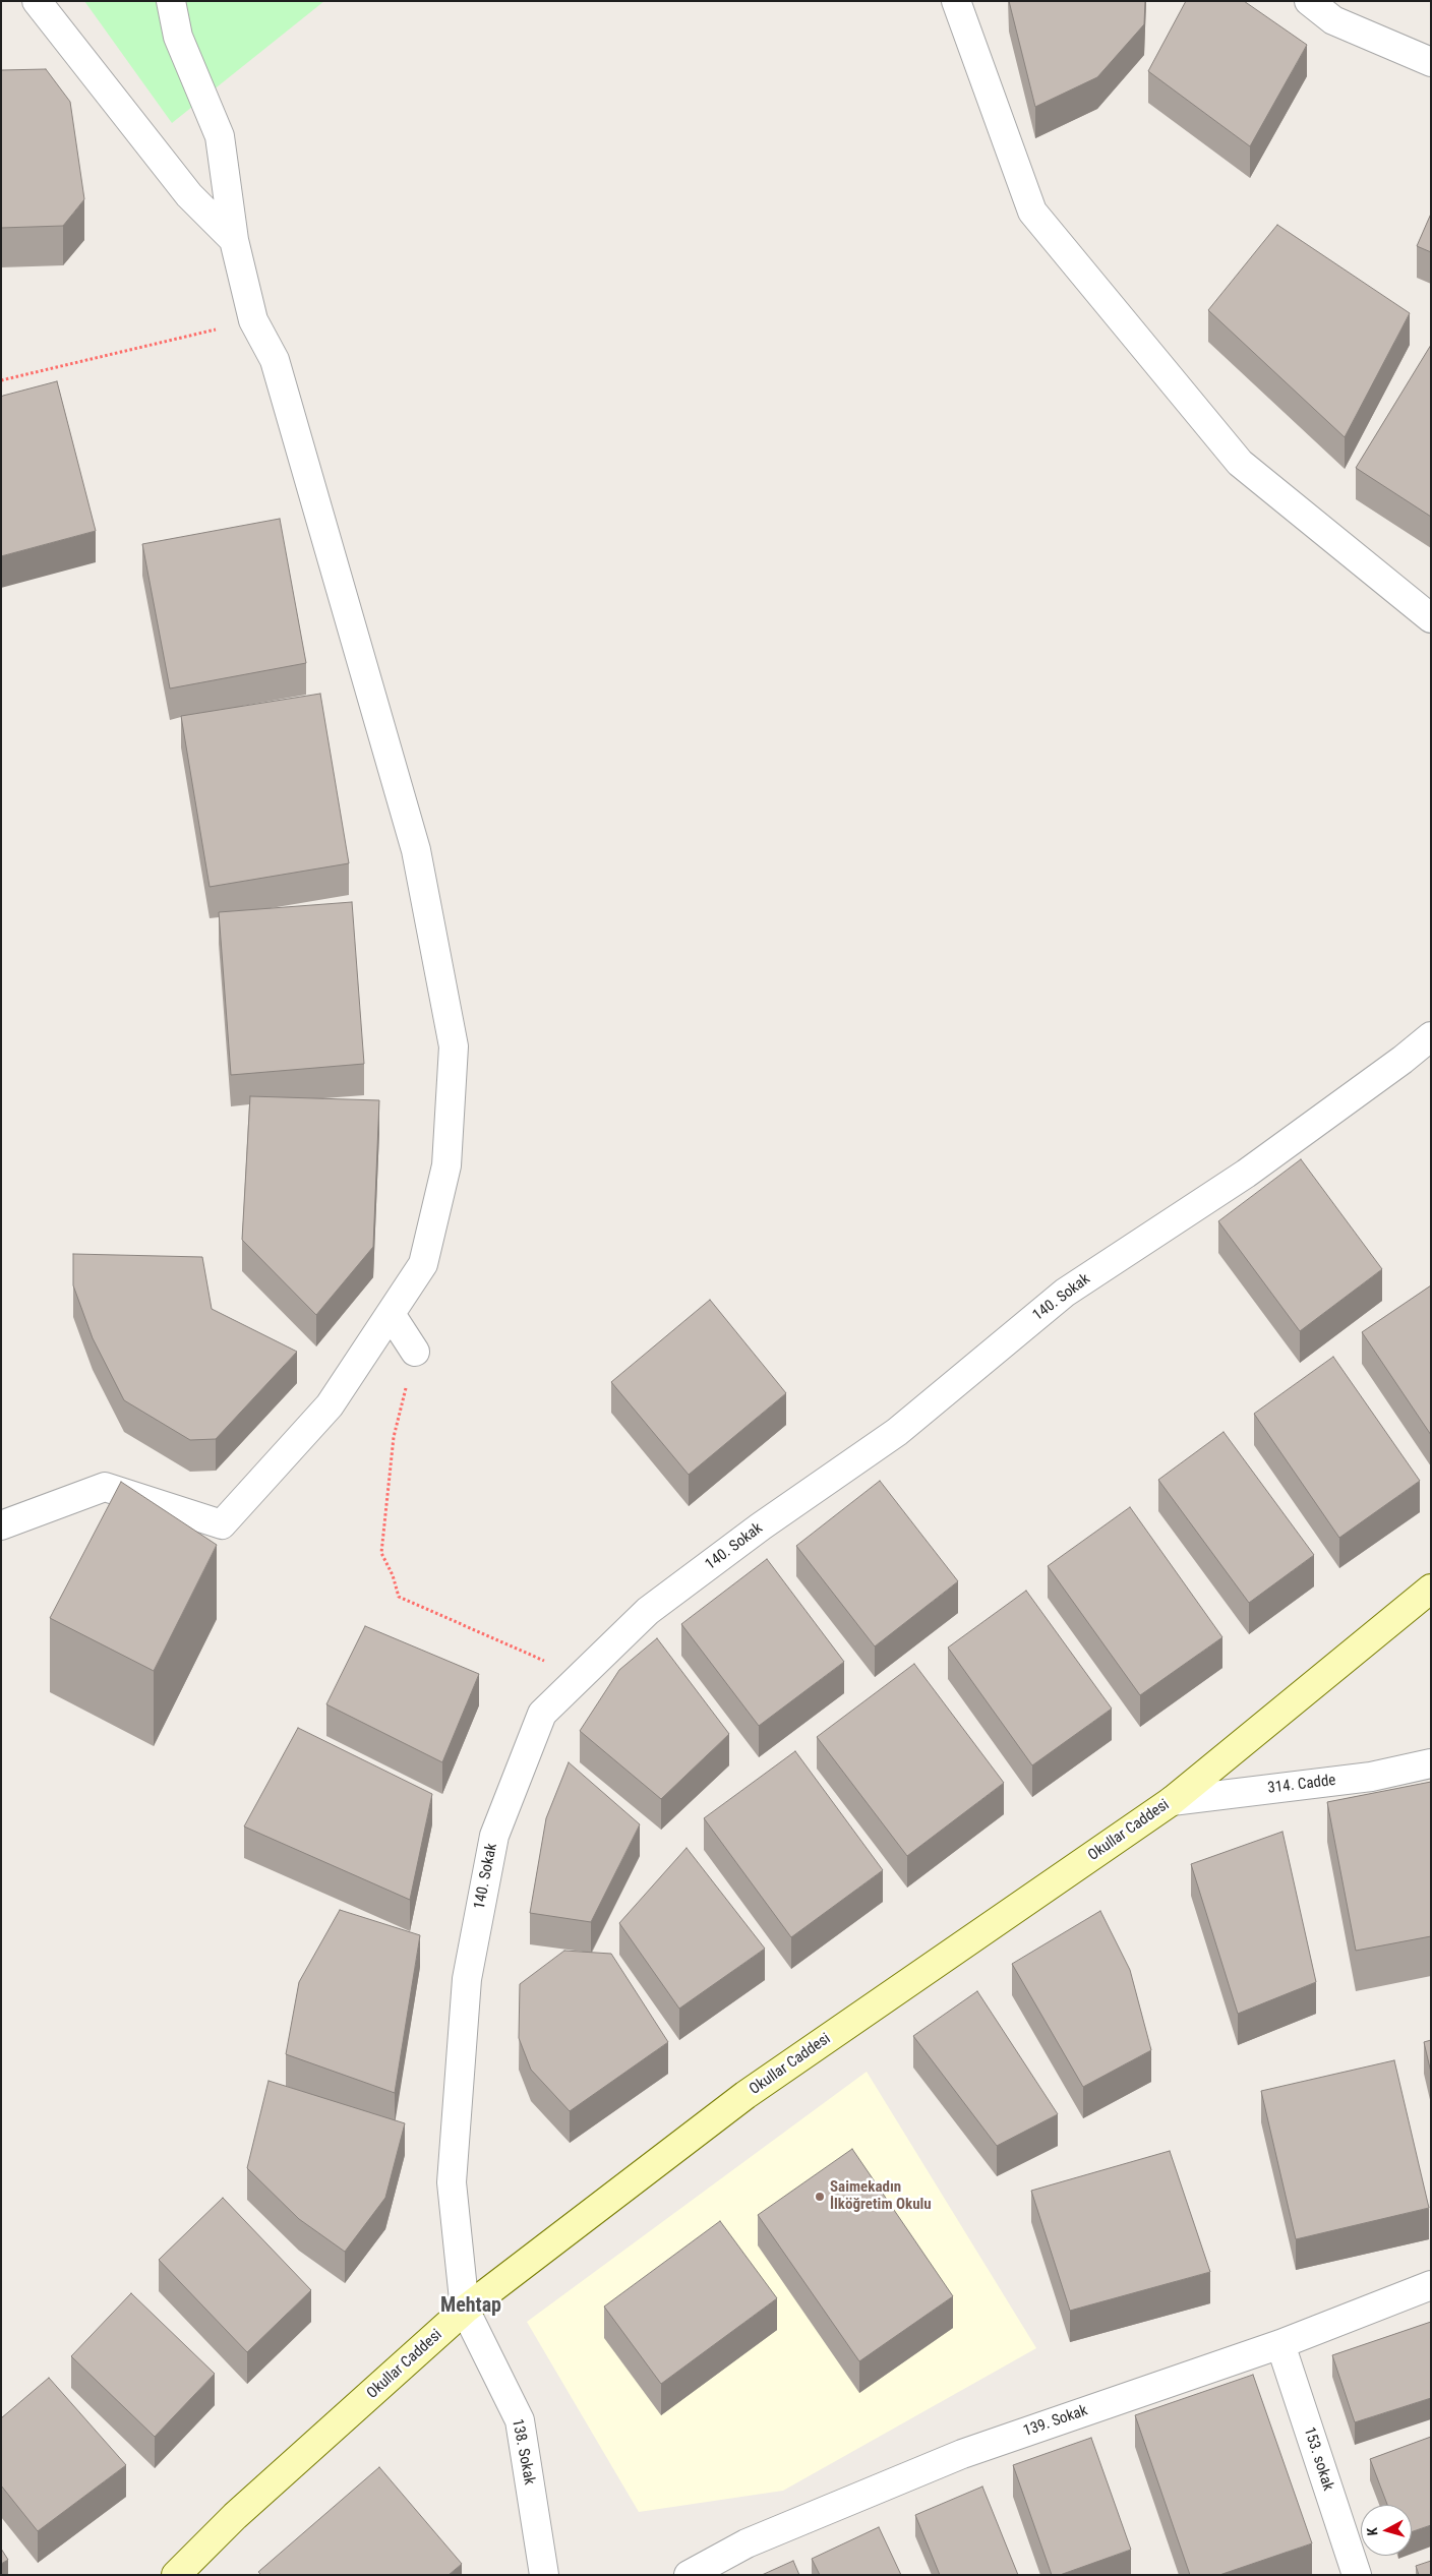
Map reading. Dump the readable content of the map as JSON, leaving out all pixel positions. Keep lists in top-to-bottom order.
{
  "streets": {
    "street": [
      "140. Sokak",
      "314. Cadde",
      "Okullar Caddesi",
      "139. Sokak",
      "138. Sokak",
      "153. sokak"
    ]
  },
  "crossings": [
    ["140. Sokak", "Okullar Caddesi"],
    ["140. Sokak", "138. Sokak"],
    ["314. Cadde", "Okullar Caddesi"],
    ["Okullar Caddesi", "138. Sokak"],
    ["139. Sokak", "153. sokak"]
  ],
  "districts": ["Mehtap"],
  "places": ["Saimekadın İlköğretim Okulu"],
  "north": "left"
}
